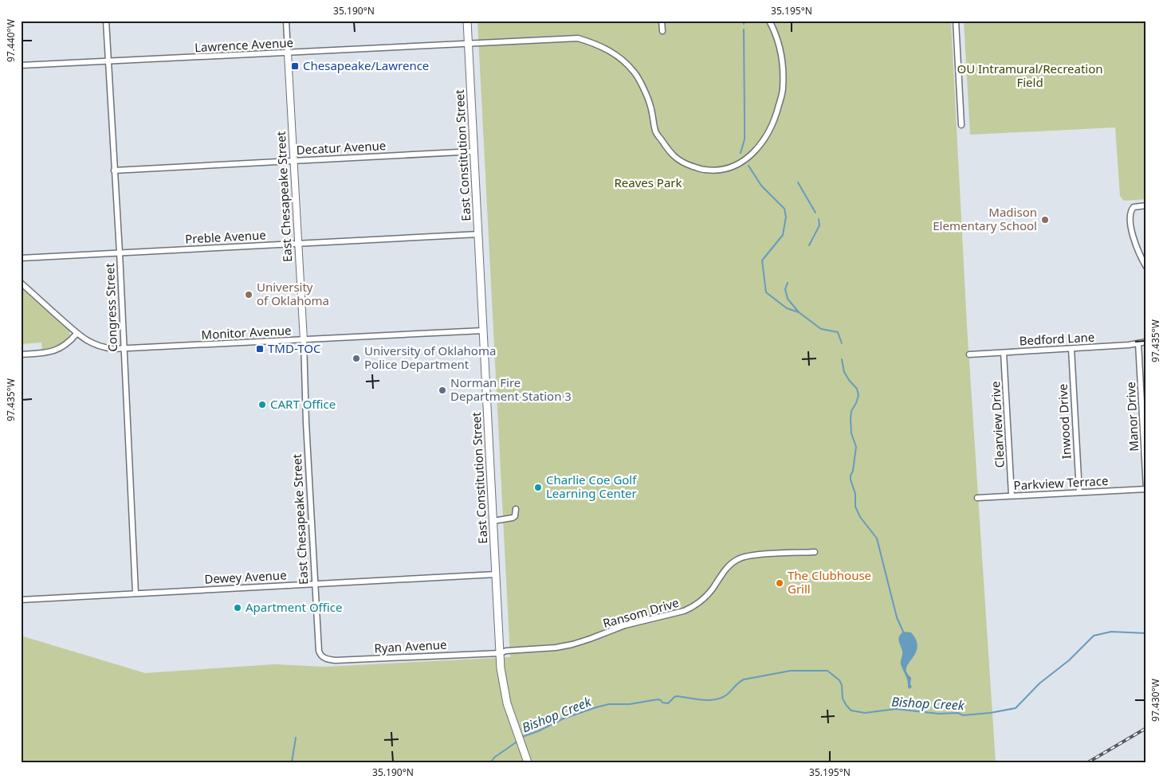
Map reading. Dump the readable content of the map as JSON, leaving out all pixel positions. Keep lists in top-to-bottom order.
{
  "streets": {
    "main road": ["East Constitution Street"],
    "street": [
      "Lawrence Avenue",
      "Decatur Avenue",
      "East Chesapeake Street",
      "Preble Avenue",
      "Congress Street",
      "Monitor Avenue",
      "Bedford Lane",
      "Manor Drive",
      "Inwood Drive",
      "Clearview Drive",
      "Parkview Terrace",
      "Dewey Avenue",
      "Ransom Drive",
      "Ryan Avenue"
    ]
  },
  "crossings": [
    ["Lawrence Avenue", "East Constitution Street"],
    ["Lawrence Avenue", "East Chesapeake Street"],
    ["Lawrence Avenue", "Congress Street"],
    ["Decatur Avenue", "East Constitution Street"],
    ["Decatur Avenue", "East Chesapeake Street"],
    ["Decatur Avenue", "Congress Street"],
    ["East Constitution Street", "Preble Avenue"],
    ["East Constitution Street", "Monitor Avenue"],
    ["East Constitution Street", "Dewey Avenue"],
    ["East Constitution Street", "Ransom Drive"],
    ["East Constitution Street", "Ryan Avenue"],
    ["East Chesapeake Street", "Preble Avenue"],
    ["East Chesapeake Street", "Monitor Avenue"],
    ["East Chesapeake Street", "Dewey Avenue"],
    ["East Chesapeake Street", "Ryan Avenue"],
    ["Preble Avenue", "Congress Street"],
    ["Congress Street", "Monitor Avenue"],
    ["Congress Street", "Dewey Avenue"],
    ["Bedford Lane", "Manor Drive"],
    ["Bedford Lane", "Inwood Drive"],
    ["Bedford Lane", "Clearview Drive"],
    ["Manor Drive", "Parkview Terrace"],
    ["Inwood Drive", "Parkview Terrace"],
    ["Clearview Drive", "Parkview Terrace"],
    ["Ransom Drive", "Ryan Avenue"]
  ],
  "water": ["Bishop Creek"],
  "parks": ["OU Intramural/Recreation Field", "Reaves Park"],
  "places": {
    "transit": ["Chesapeake/Lawrence", "TMD-TOC"],
    "other": [
      "Madison Elementary School",
      "University of Oklahoma",
      "University of Oklahoma Police Department",
      "Norman Fire Department Station 3",
      "CART Office",
      "Charlie Coe Golf Learning Center",
      "The Clubhouse Grill",
      "Apartment Office"
    ]
  },
  "coordinates": [
    "35.190°N",
    "35.195°N",
    "97.440°W",
    "97.435°W",
    "97.430°W"
  ]
}
